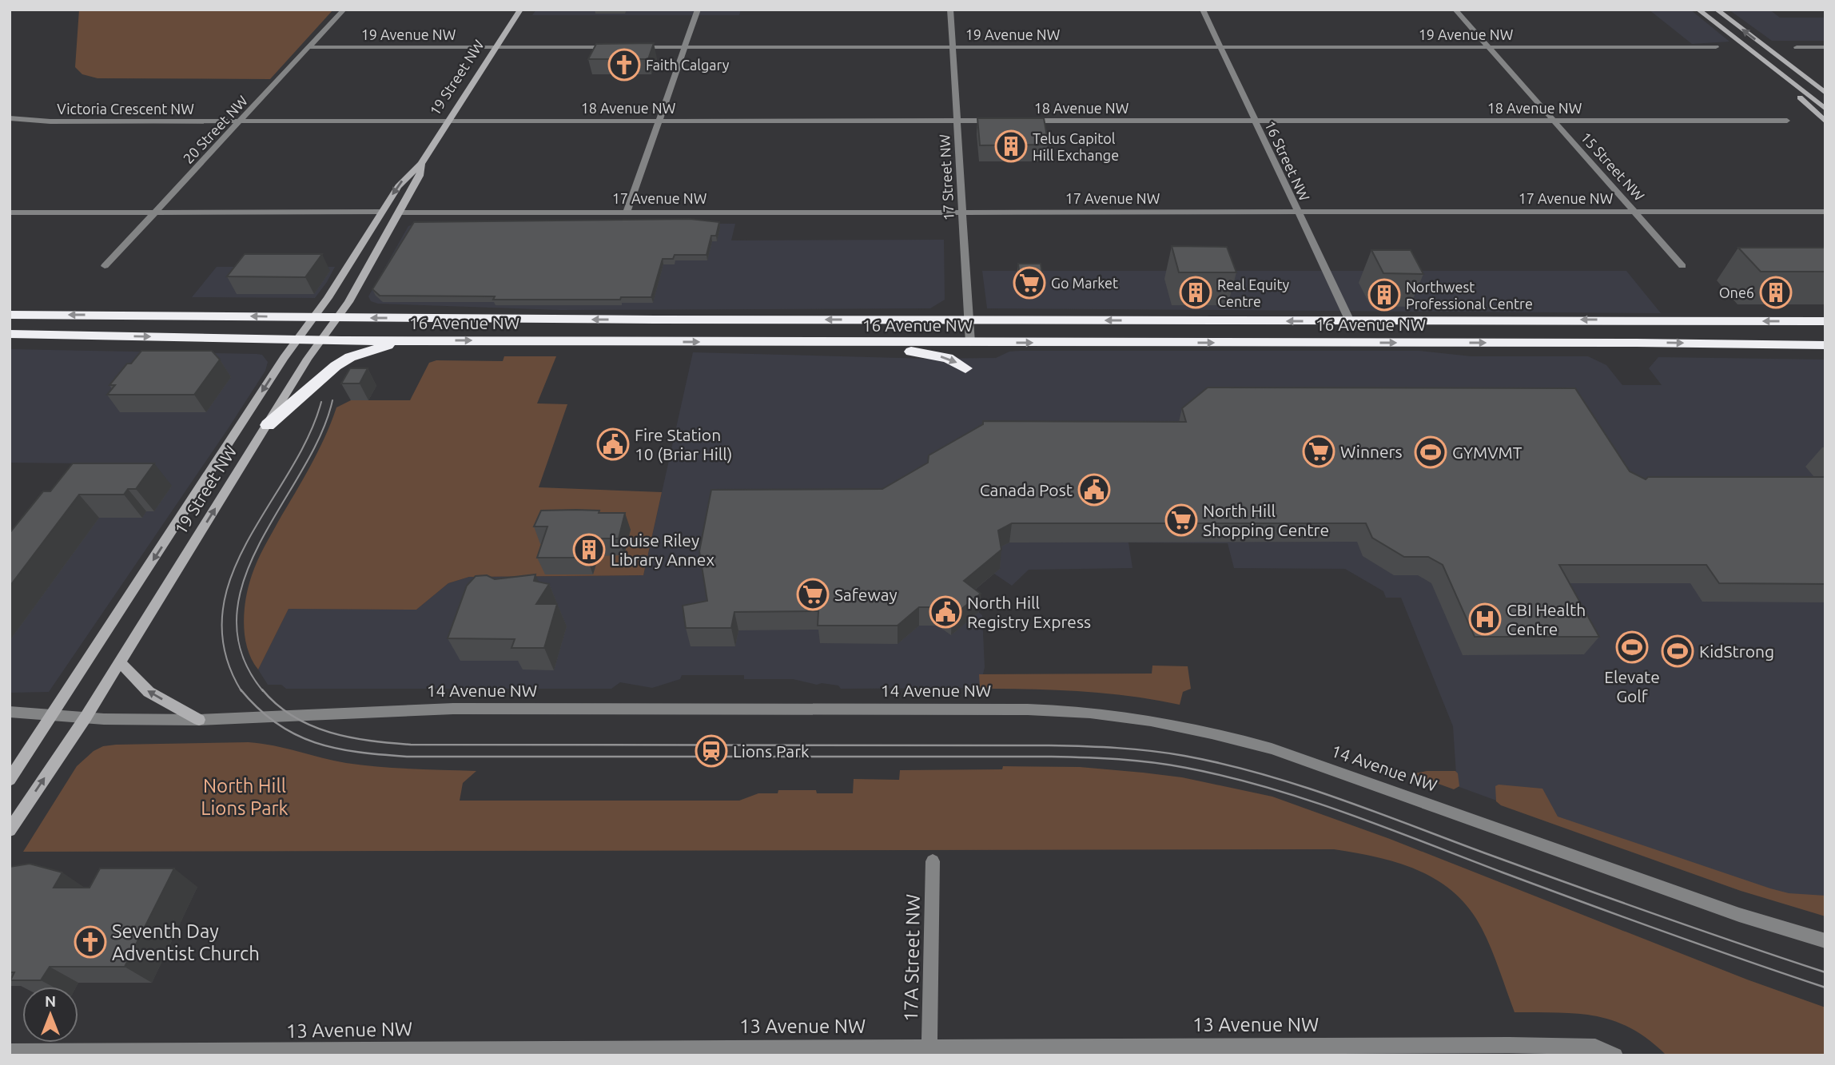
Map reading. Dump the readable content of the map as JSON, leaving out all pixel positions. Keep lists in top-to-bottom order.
{
  "streets": {
    "highway": ["16 Avenue NW"],
    "street": [
      "19 Avenue NW",
      "19 Street NW",
      "18 Avenue NW",
      "Victoria Crescent NW",
      "20 Street NW",
      "16 Street NW",
      "15 Street NW",
      "17 Street NW",
      "17 Avenue NW",
      "14 Avenue NW",
      "17A Street NW",
      "13 Avenue NW"
    ]
  },
  "crossings": [
    ["19 Avenue NW", "19 Street NW"],
    ["19 Avenue NW", "20 Street NW"],
    ["19 Avenue NW", "16 Street NW"],
    ["19 Avenue NW", "15 Street NW"],
    ["19 Avenue NW", "17 Street NW"],
    ["19 Street NW", "18 Avenue NW"],
    ["19 Street NW", "17 Avenue NW"],
    ["19 Street NW", "16 Avenue NW"],
    ["19 Street NW", "14 Avenue NW"],
    ["18 Avenue NW", "Victoria Crescent NW"],
    ["18 Avenue NW", "20 Street NW"],
    ["18 Avenue NW", "16 Street NW"],
    ["18 Avenue NW", "15 Street NW"],
    ["18 Avenue NW", "17 Street NW"],
    ["Victoria Crescent NW", "20 Street NW"],
    ["16 Street NW", "17 Avenue NW"],
    ["16 Street NW", "16 Avenue NW"],
    ["15 Street NW", "17 Avenue NW"],
    ["17 Street NW", "17 Avenue NW"],
    ["17 Street NW", "16 Avenue NW"],
    ["17A Street NW", "13 Avenue NW"]
  ],
  "parks": ["North Hill Lions Park"],
  "places": {
    "church": ["Faith Calgary", "Seventh Day Adventist Church"],
    "building": [
      "Telus Capitol Hill Exchange",
      "Real Equity Centre",
      "One6",
      "Northwest Professional Centre",
      "Louise Riley Library Annex"
    ],
    "supermarket": [
      "Go Market",
      "Winners",
      "North Hill Shopping Centre",
      "Safeway"
    ],
    "public building": ["Fire Station 10 (Briar Hill)", "Canada Post", "North Hill Registry Express"],
    "sports": ["GYMVMT", "Elevate Golf", "KidStrong"],
    "hospital": ["CBI Health Centre"],
    "station": ["Lions Park"]
  },
  "north": "top"
}
